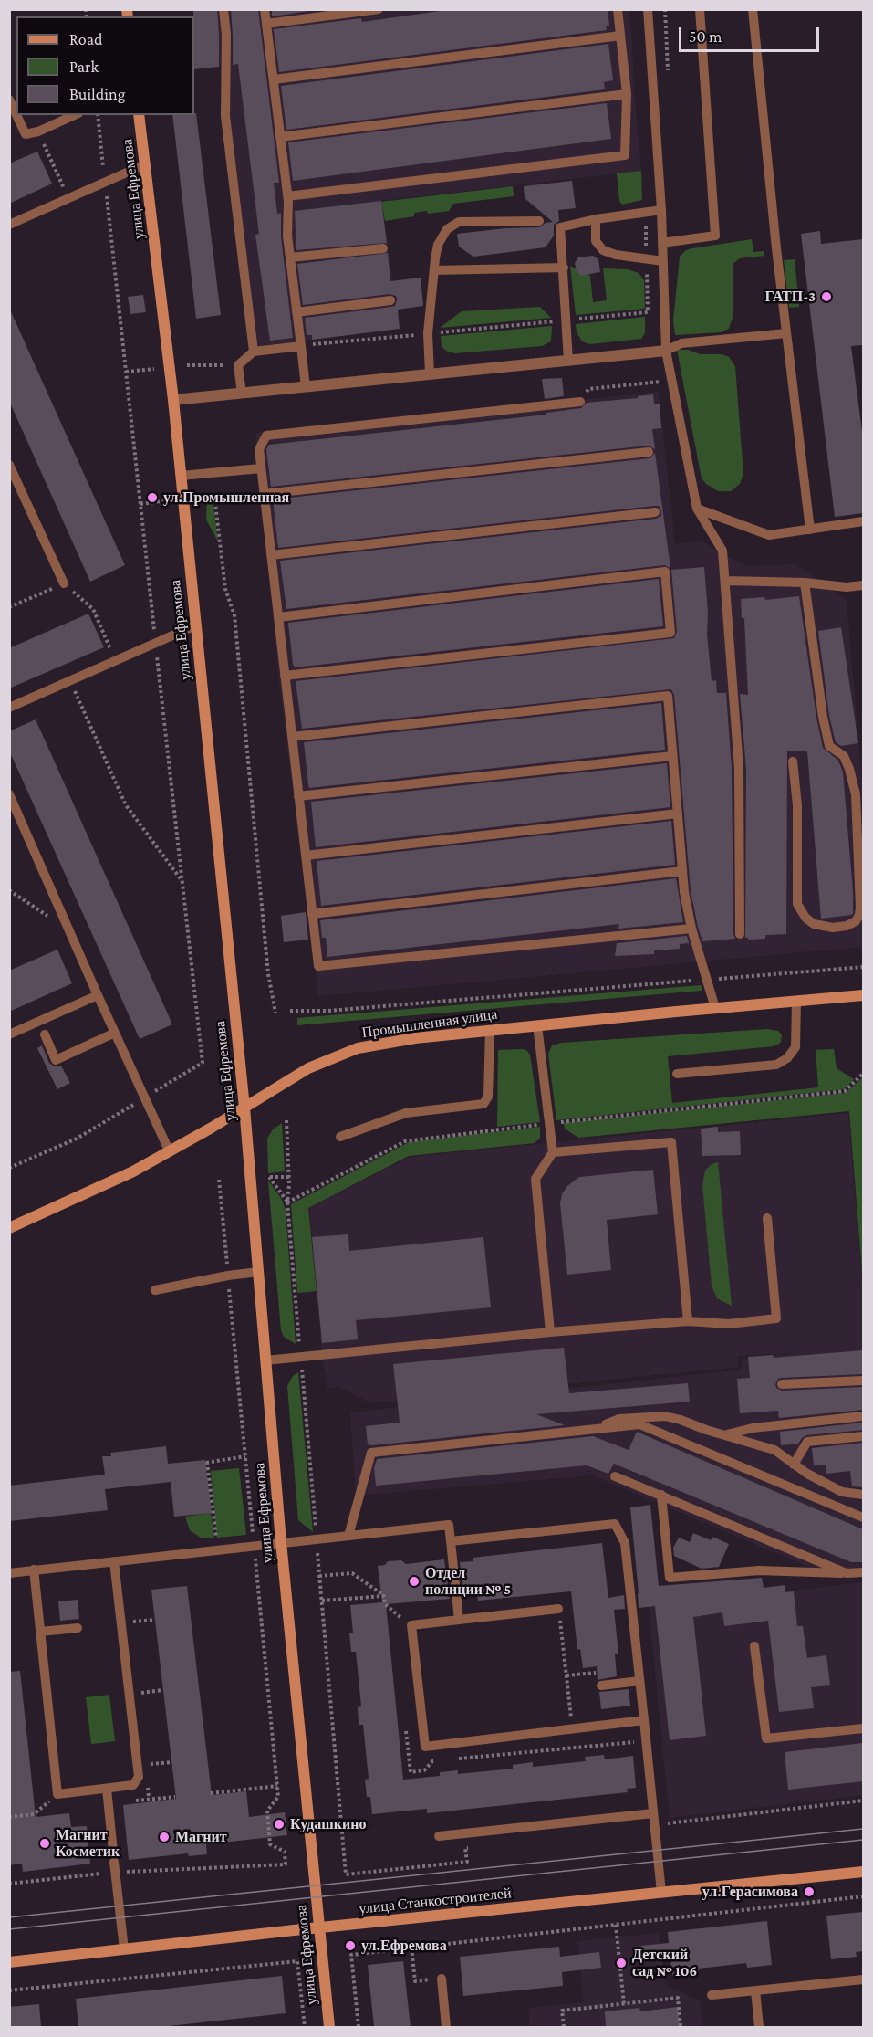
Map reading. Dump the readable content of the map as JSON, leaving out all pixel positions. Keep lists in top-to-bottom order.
{
  "streets": {
    "street": ["улица Ефремова", "Промышленная улица", "улица Станкостроителей"]
  },
  "crossings": [
    ["улица Ефремова", "Промышленная улица"],
    ["улица Ефремова", "улица Станкостроителей"]
  ],
  "places": [
    "ГАТП-3",
    "ул.Промышленная",
    "Отдел полиции № 5",
    "Кудашкино",
    "Магнит",
    "Магнит Косметик",
    "ул.Герасимова",
    "ул.Ефремова",
    "Детский сад № 106"
  ],
  "legend": ["Road", "Park", "Building"],
  "scale_bar": "50 m"
}
